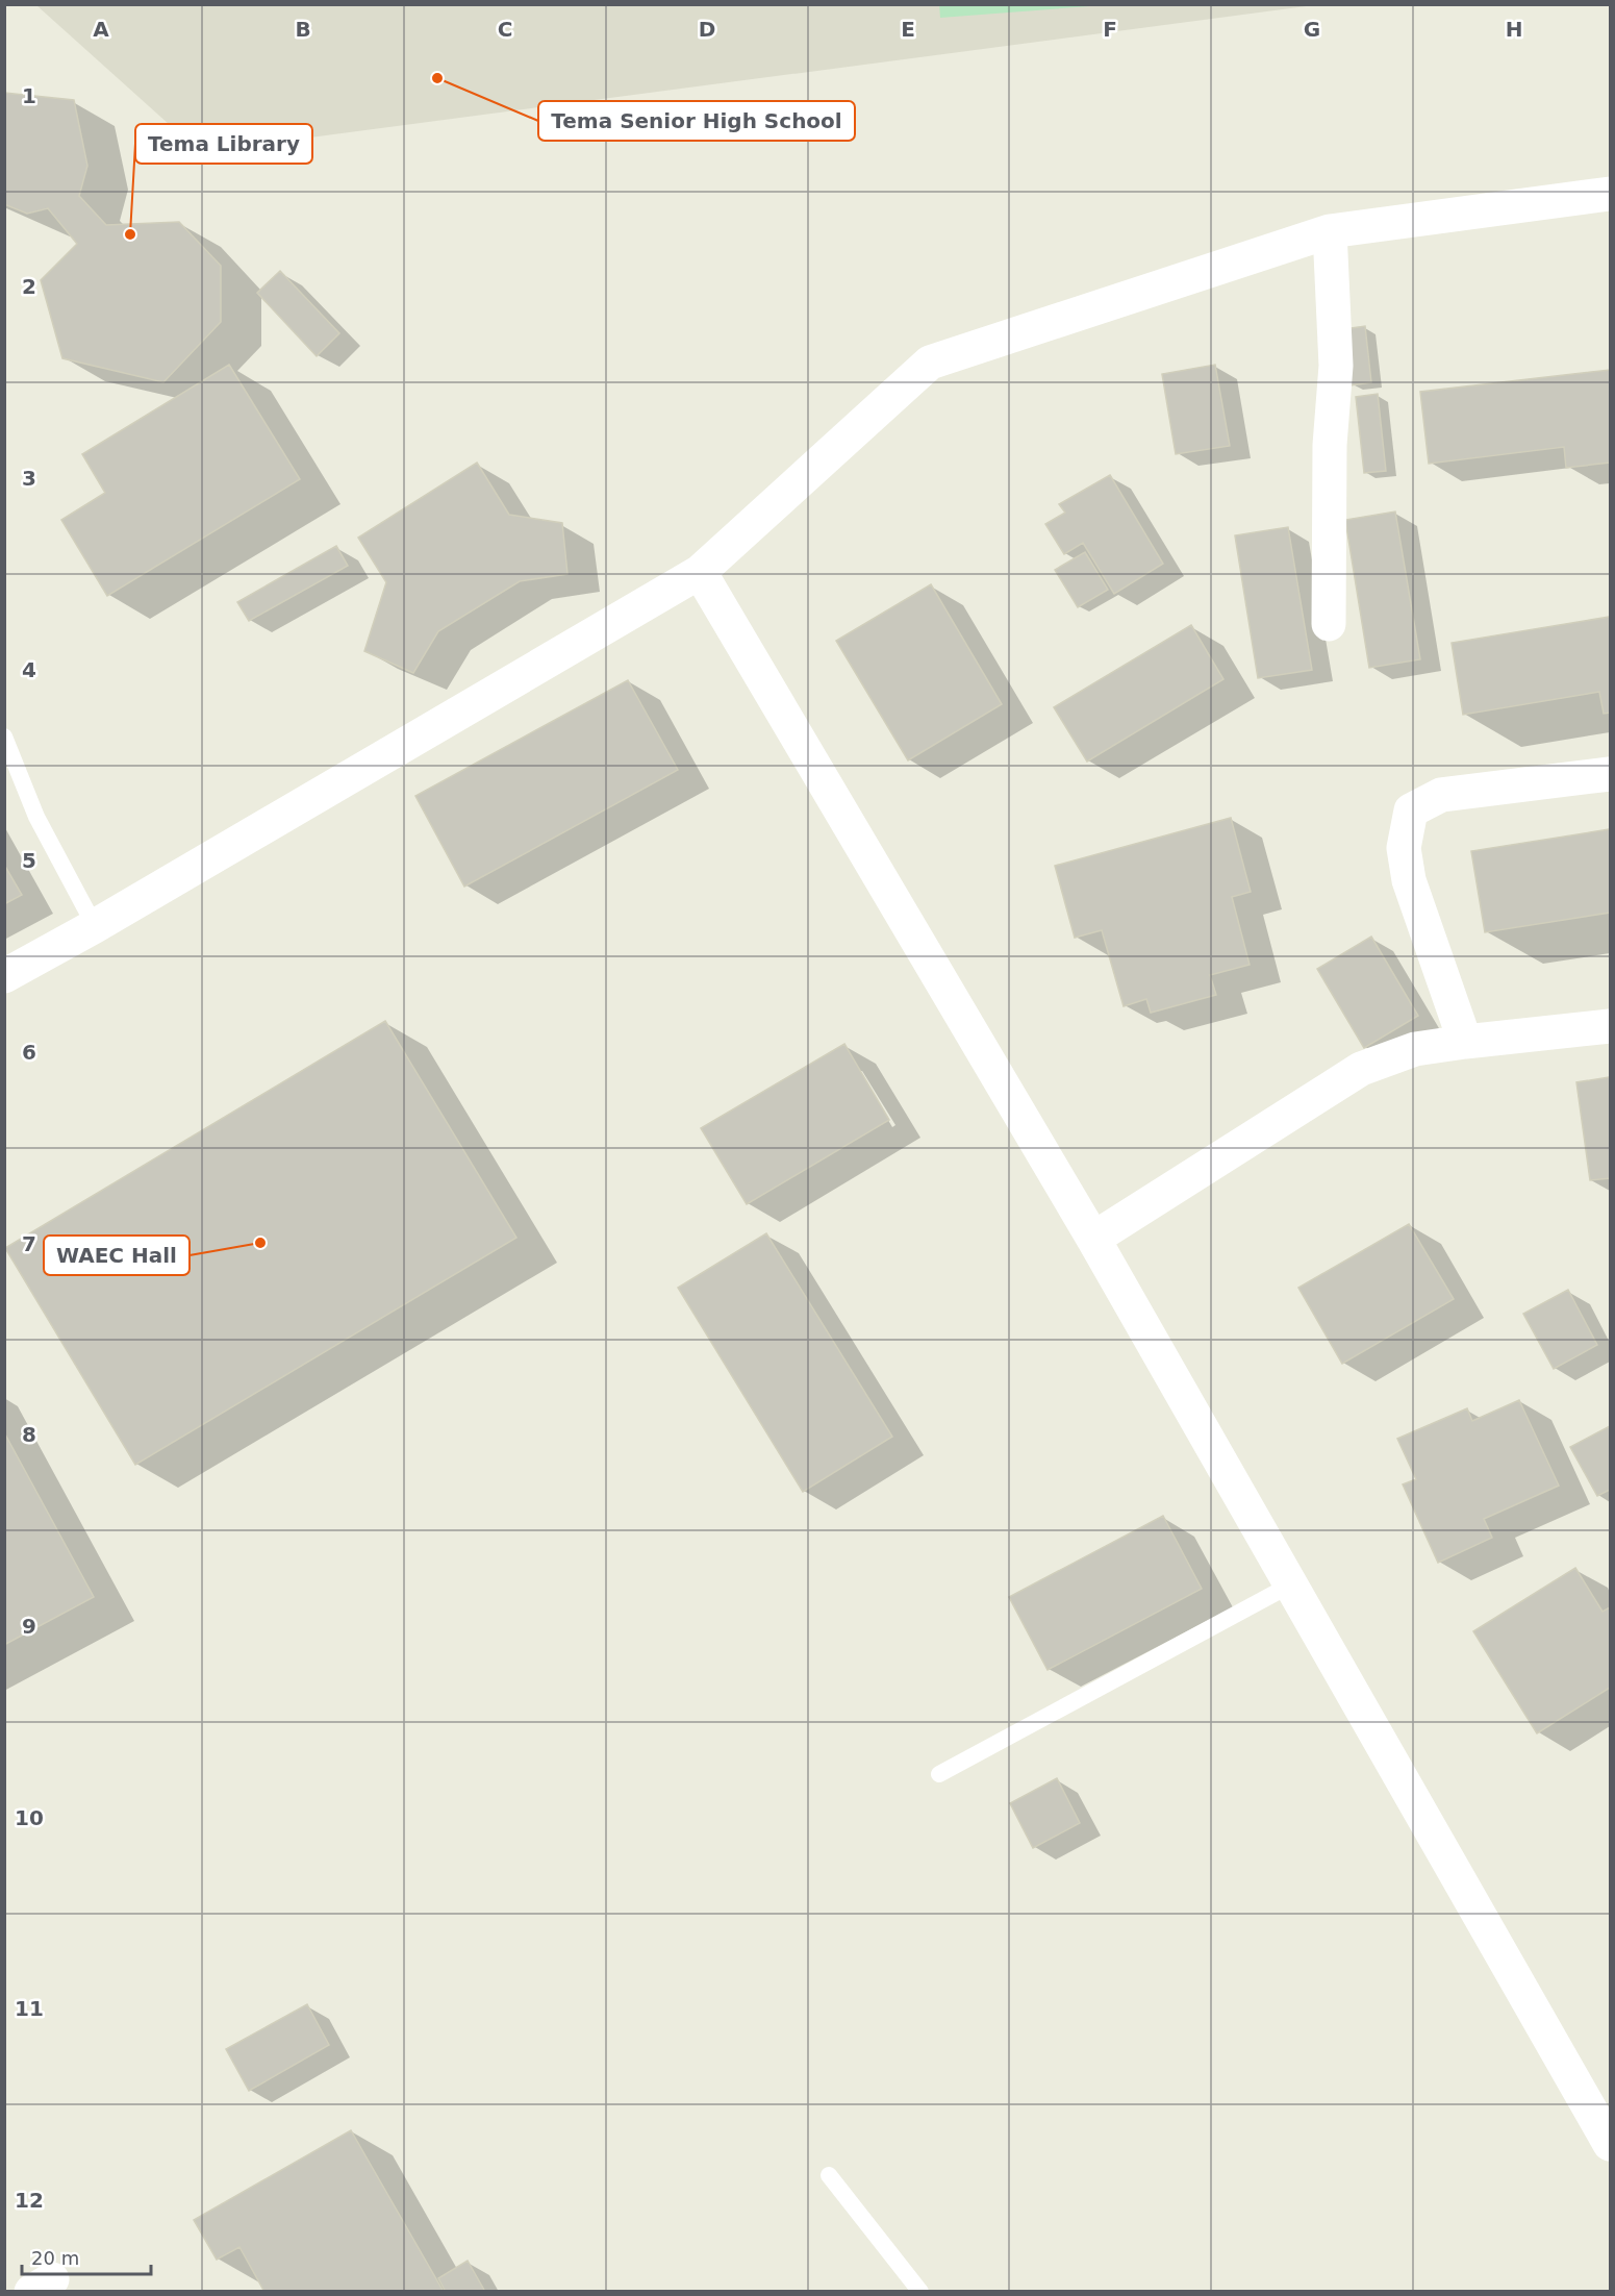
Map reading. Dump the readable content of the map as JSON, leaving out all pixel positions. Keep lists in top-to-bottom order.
{
  "places": ["Tema Senior High School", "Tema Library", "WAEC Hall"],
  "scale_bar": "20 m",
  "grid": {
    "columns": [
      "A",
      "B",
      "C",
      "D",
      "E",
      "F",
      "G",
      "H"
    ],
    "rows": [
      "1",
      "2",
      "3",
      "4",
      "5",
      "6",
      "7",
      "8",
      "9",
      "10",
      "11",
      "12"
    ]
  }
}
